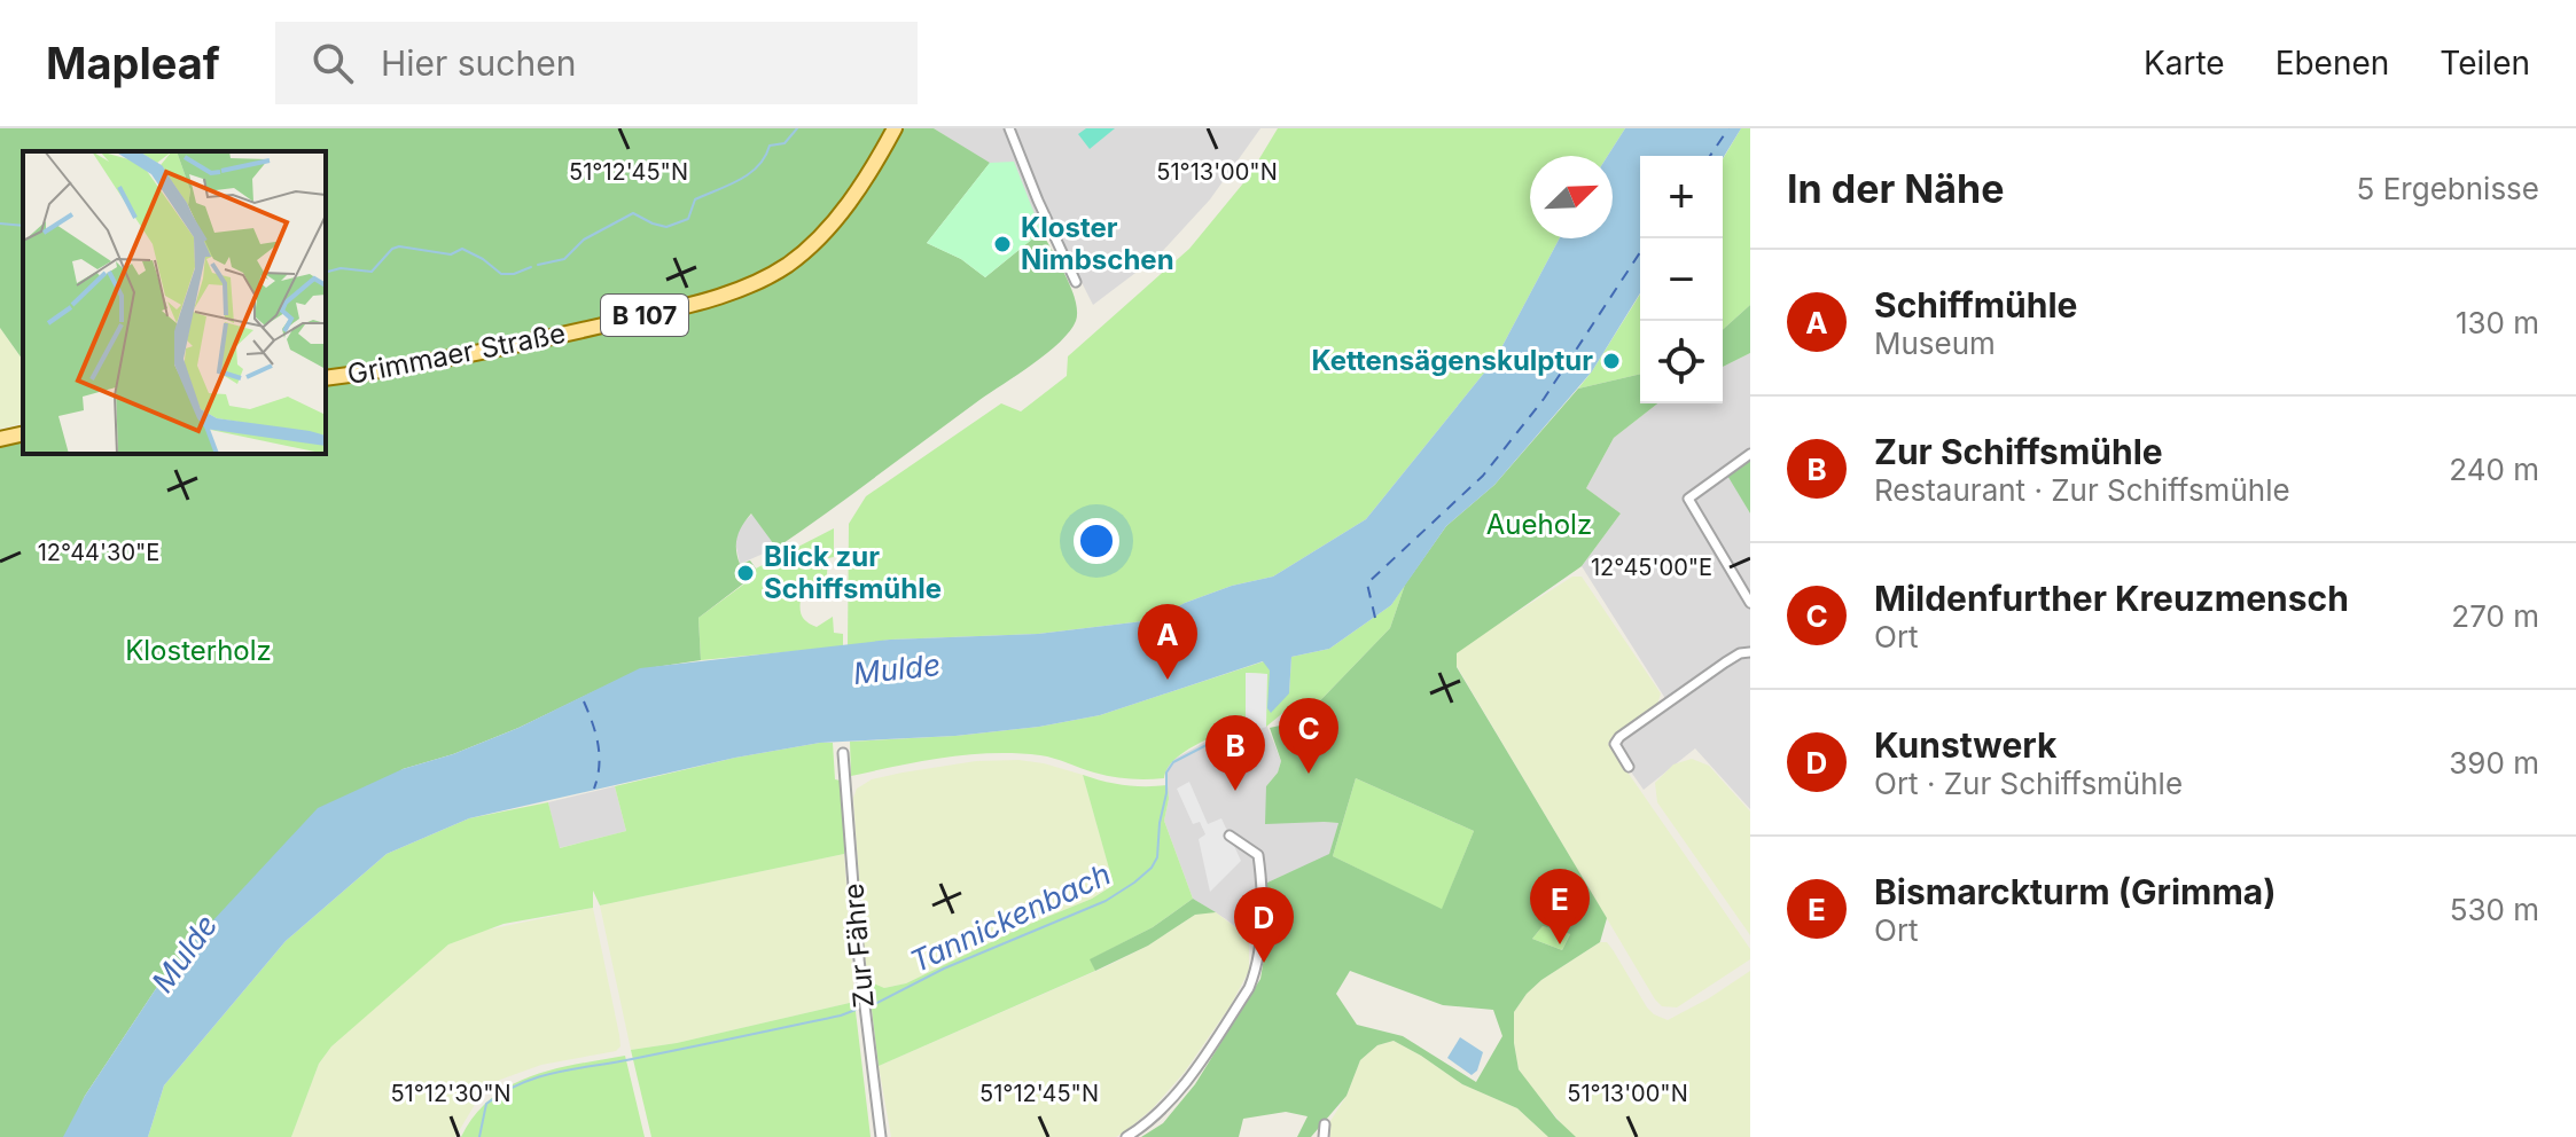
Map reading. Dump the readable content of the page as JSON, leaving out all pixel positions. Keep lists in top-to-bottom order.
{
  "streets": {
    "main road": ["B 107", "Grimmaer Straße"],
    "street": ["Zur Fähre"]
  },
  "water": ["Mulde", "Tannickenbach"],
  "parks": ["Aueholz", "Klosterholz"],
  "places": ["Kloster Nimbschen", "Kettensägenskulptur", "Blick zur Schiffsmühle"],
  "north": "top right",
  "page": {
    "header": "Mapleaf",
    "search": "Hier suchen",
    "nav": ["Karte", "Ebenen", "Teilen"],
    "heading": ["In der Nähe", "5 Ergebnisse"],
    "map_buttons": ["+", "−"],
    "list": [
      {
        "mark": "A",
        "name": "Schiffmühle",
        "note": "Museum",
        "value": "130 m"
      },
      {
        "mark": "B",
        "name": "Zur Schiffsmühle",
        "note": "Restaurant · Zur Schiffsmühle",
        "value": "240 m"
      },
      {
        "mark": "C",
        "name": "Mildenfurther Kreuzmensch",
        "note": "Ort",
        "value": "270 m"
      },
      {
        "mark": "D",
        "name": "Kunstwerk",
        "note": "Ort · Zur Schiffsmühle",
        "value": "390 m"
      },
      {
        "mark": "E",
        "name": "Bismarckturm (Grimma)",
        "note": "Ort",
        "value": "530 m"
      }
    ],
    "pins": [
      "A",
      "C",
      "B",
      "E",
      "D"
    ]
  },
  "coordinates": [
    "51°12'45\"N",
    "51°13'00\"N",
    "12°44'30\"E",
    "12°45'00\"E",
    "51°12'30\"N"
  ]
}
